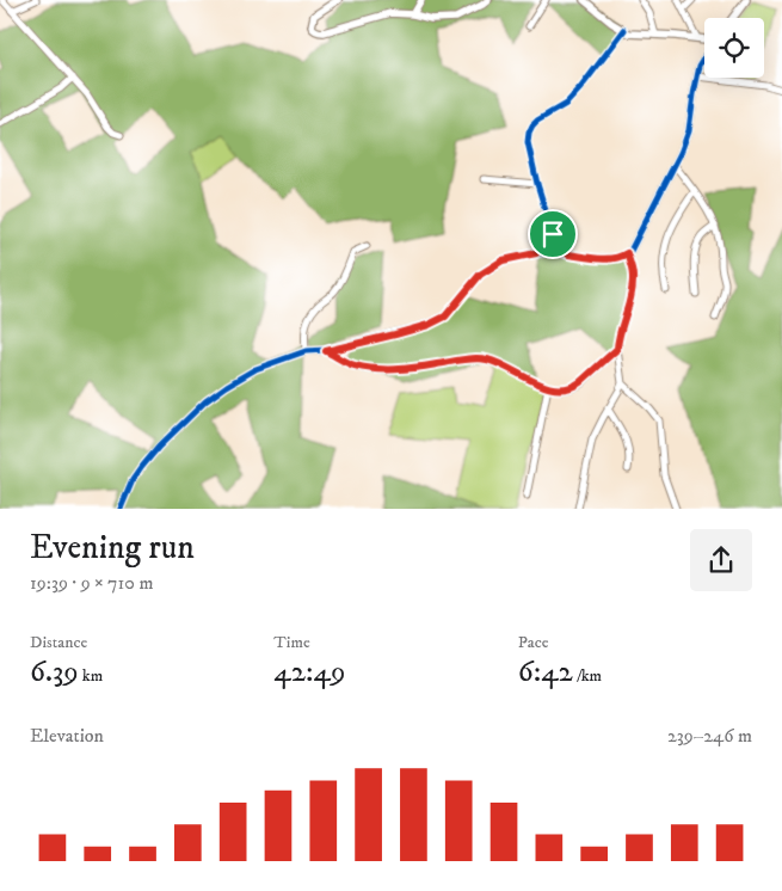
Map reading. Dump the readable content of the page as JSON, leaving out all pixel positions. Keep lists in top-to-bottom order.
{
  "page": {
    "heading": ["Evening run", "19:39 · 9 × 710 m"],
    "stats": [
      ["Distance", "6.39 km"],
      ["Time", "42:49"],
      ["Pace", "6:42 /km"]
    ],
    "chart": ["Elevation", "239–246 m"]
  }
}
